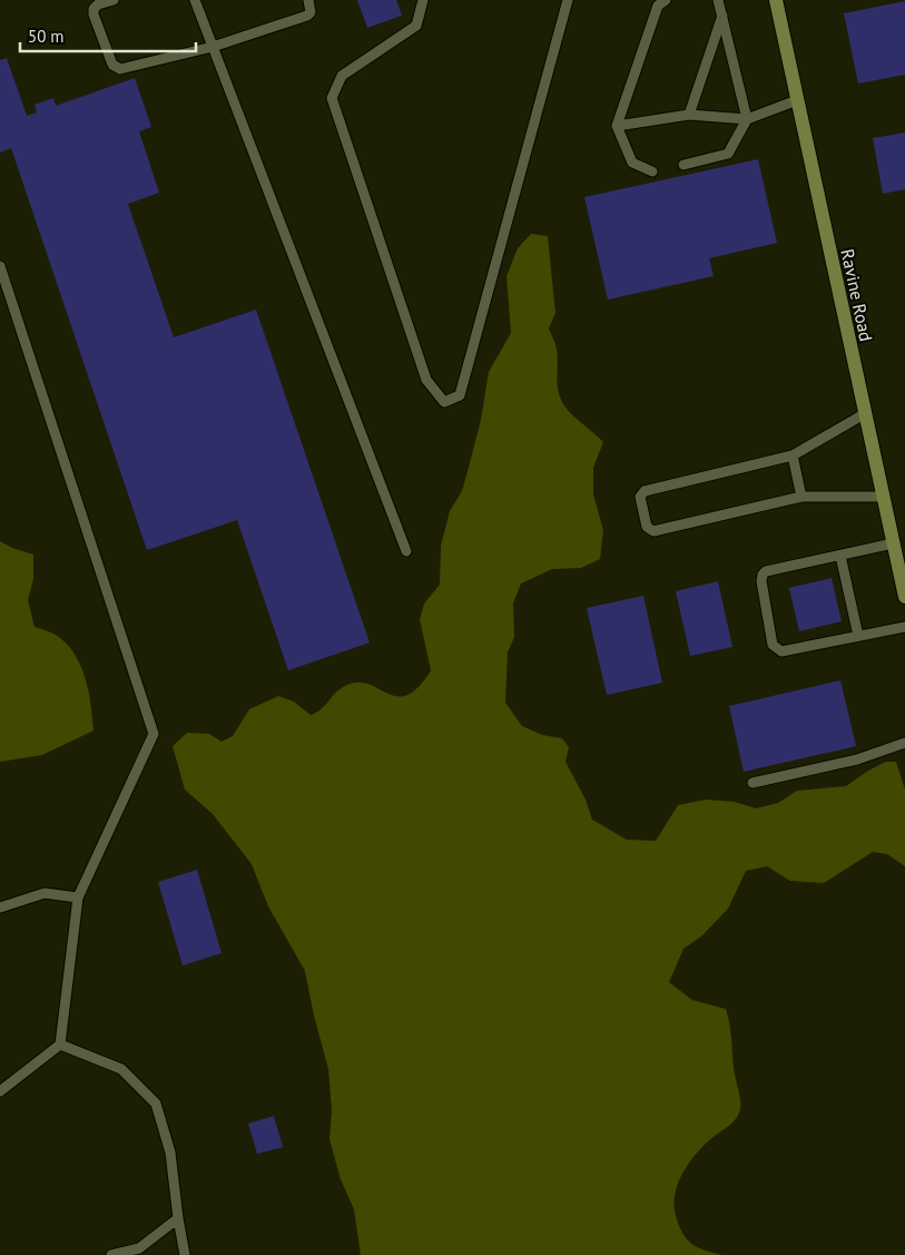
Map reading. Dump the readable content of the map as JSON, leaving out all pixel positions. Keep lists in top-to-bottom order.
{
  "streets": {
    "street": ["Ravine Road"]
  },
  "scale_bar": "50 m"
}
